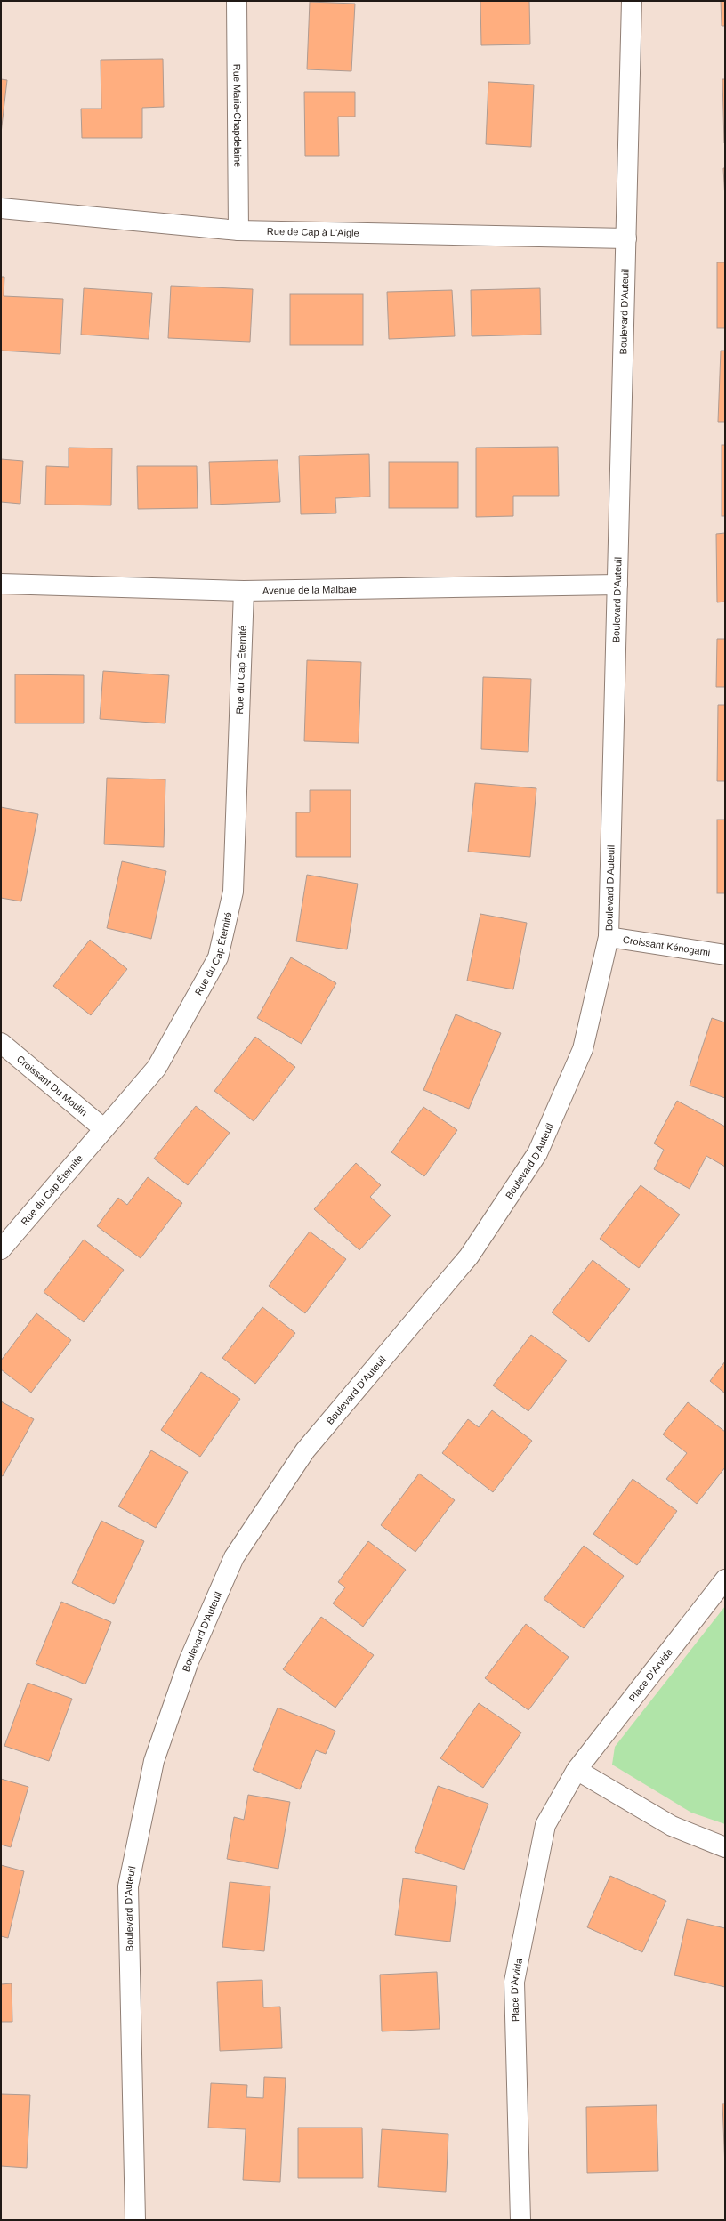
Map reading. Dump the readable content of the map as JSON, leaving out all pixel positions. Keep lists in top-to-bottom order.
{
  "streets": {
    "street": [
      "Rue Maria-Chapdelaine",
      "Rue de Cap à L'Aigle",
      "Boulevard D'Auteuil",
      "Avenue de la Malbaie",
      "Rue du Cap Éternité",
      "Croissant Kénogami",
      "Croissant Du Moulin",
      "Place D'Arvida"
    ]
  },
  "crossings": [
    ["Rue Maria-Chapdelaine", "Rue de Cap à L'Aigle"],
    ["Rue de Cap à L'Aigle", "Boulevard D'Auteuil"],
    ["Boulevard D'Auteuil", "Avenue de la Malbaie"],
    ["Boulevard D'Auteuil", "Croissant Kénogami"],
    ["Avenue de la Malbaie", "Rue du Cap Éternité"],
    ["Rue du Cap Éternité", "Croissant Du Moulin"]
  ]
}
